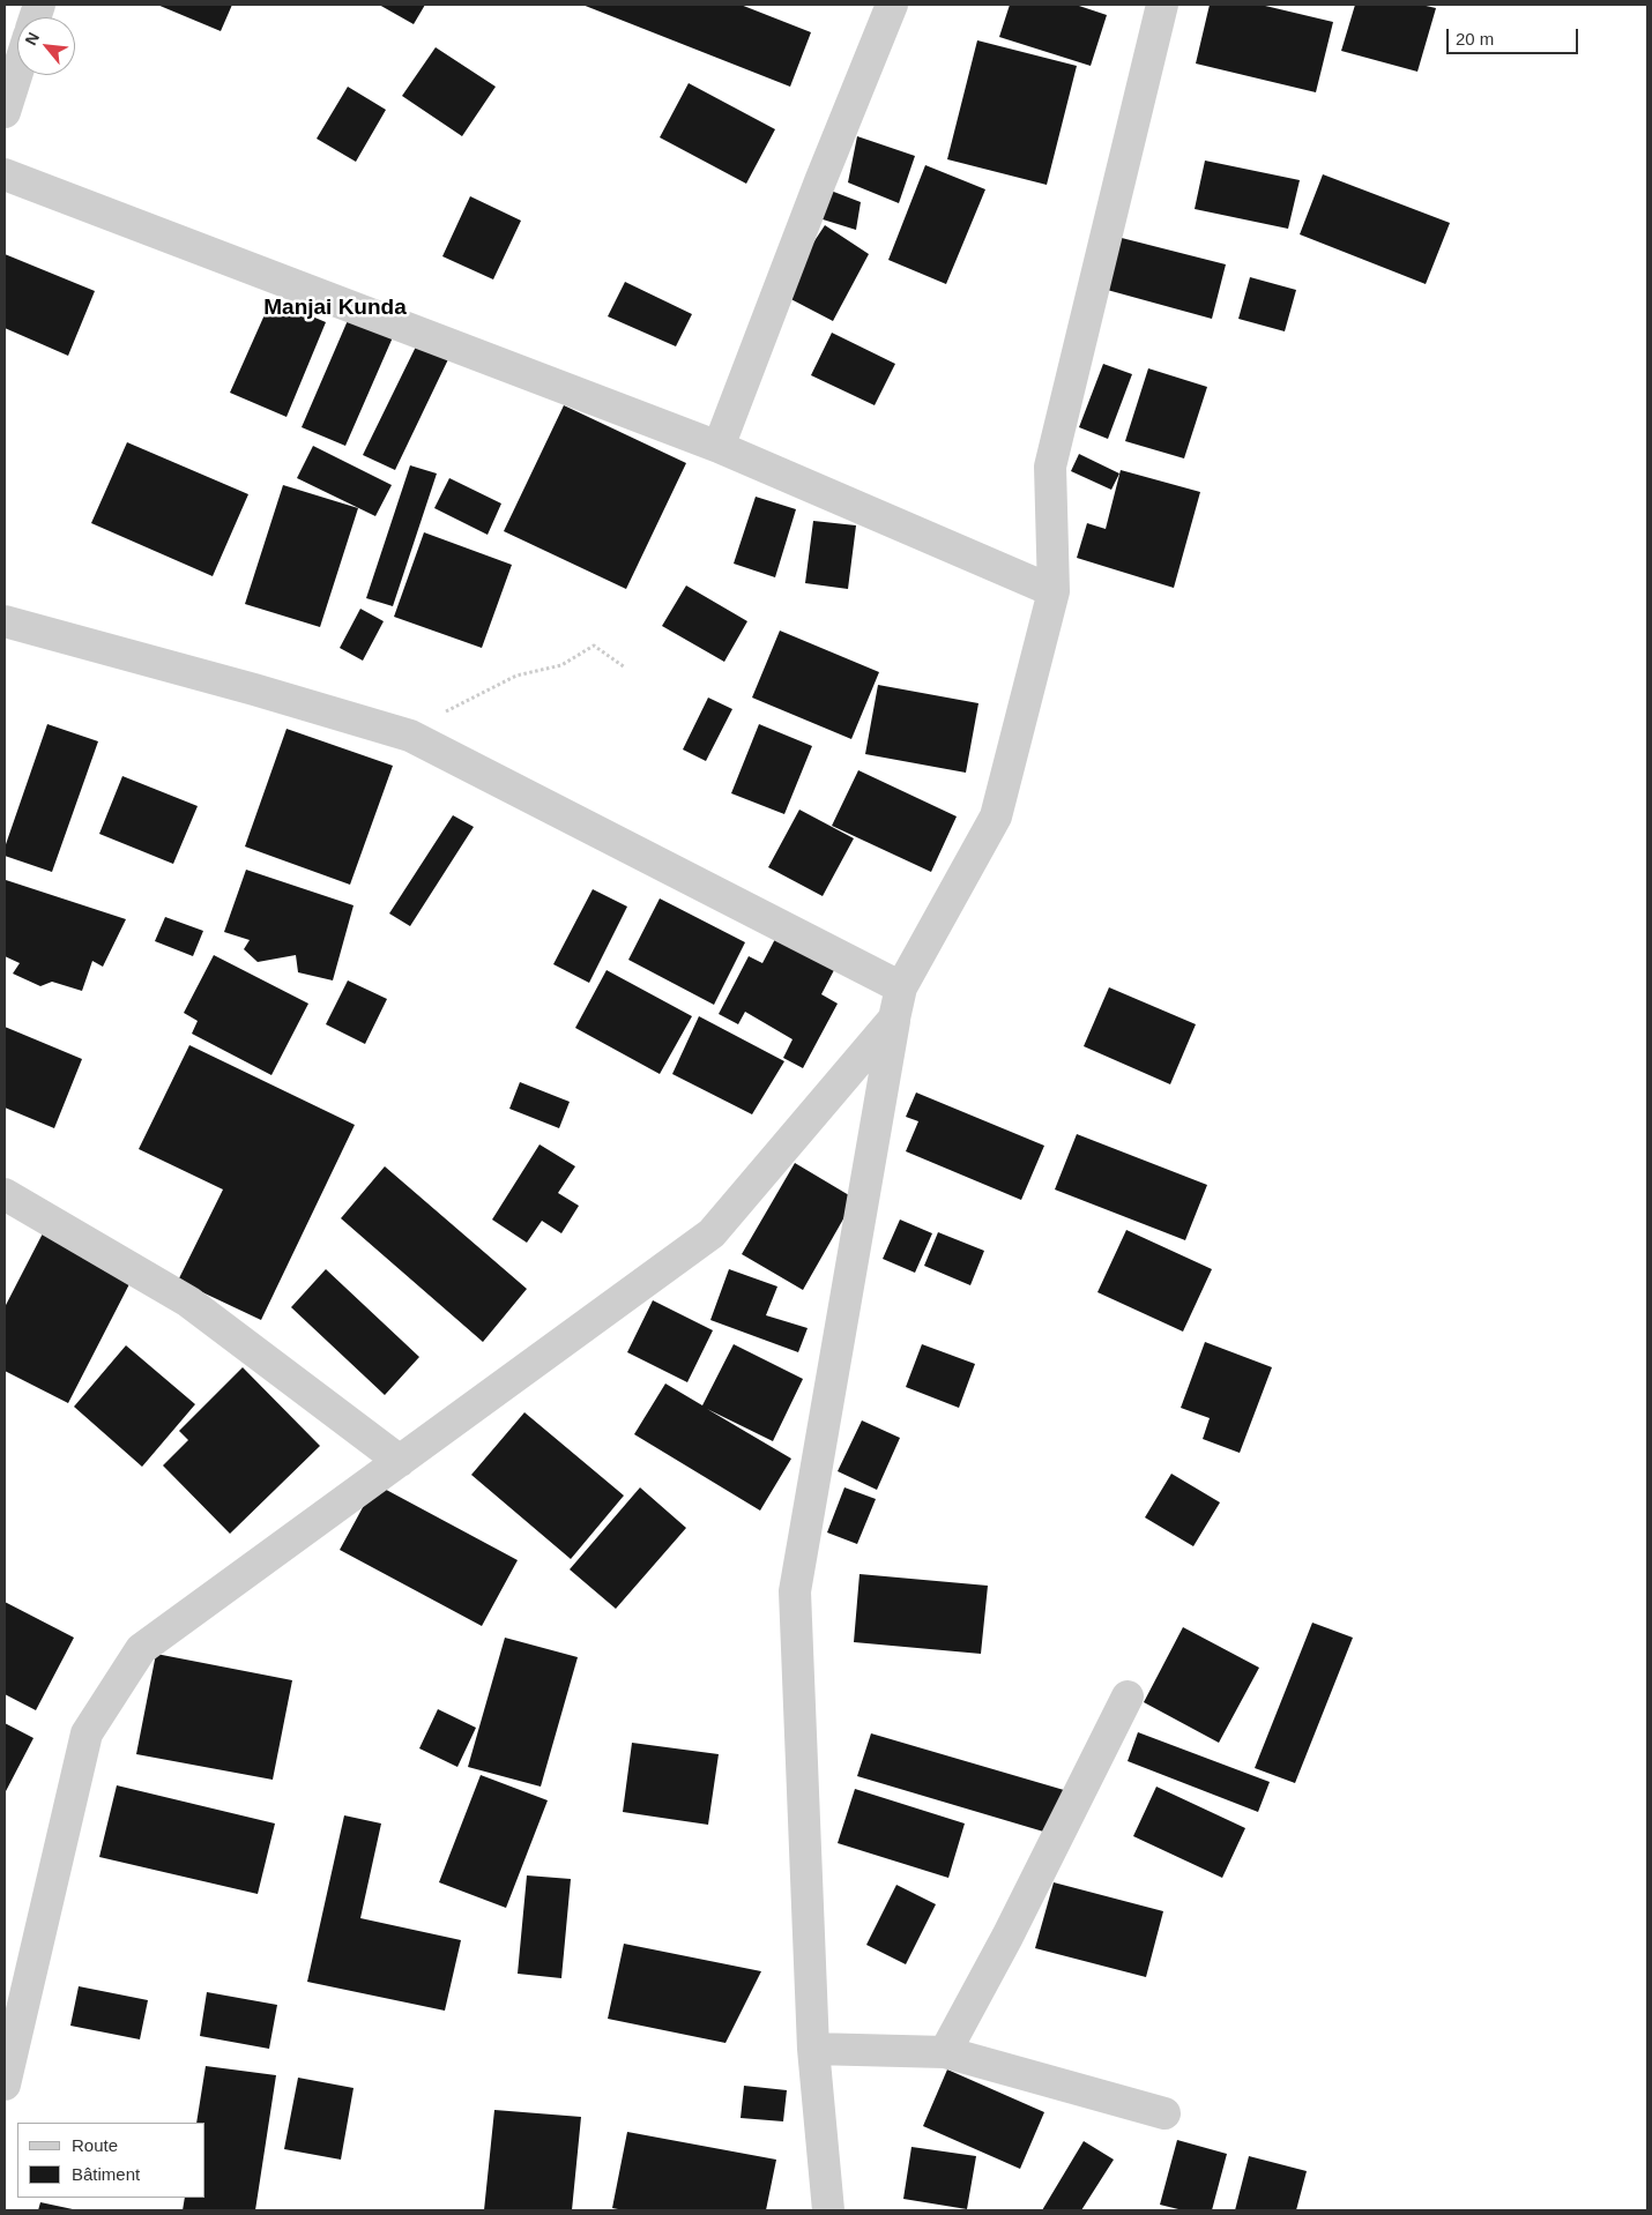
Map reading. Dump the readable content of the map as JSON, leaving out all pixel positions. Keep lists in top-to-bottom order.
{
  "districts": ["Manjai Kunda"],
  "legend": ["Route", "Bâtiment"],
  "scale_bar": "20 m",
  "north": "top left"
}
